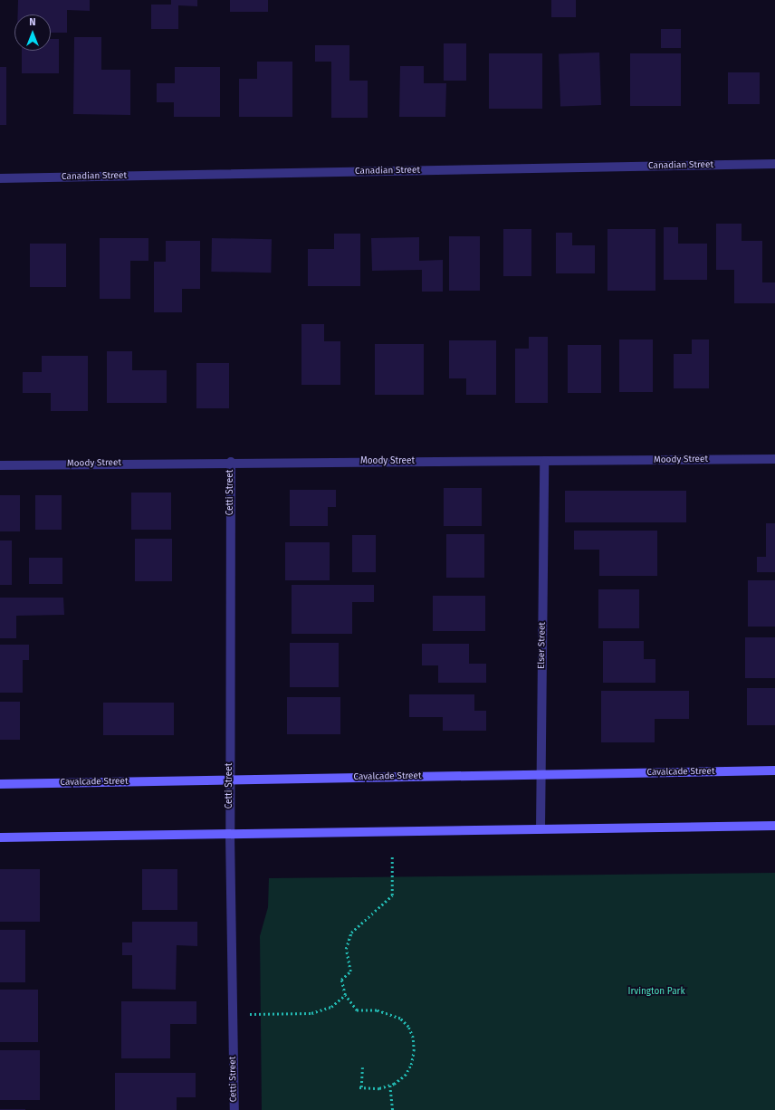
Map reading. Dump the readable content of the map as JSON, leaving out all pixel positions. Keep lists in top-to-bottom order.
{
  "streets": {
    "main road": ["Cavalcade Street"],
    "street": [
      "Canadian Street",
      "Moody Street",
      "Cetti Street",
      "Elser Street"
    ]
  },
  "crossings": [
    ["Moody Street", "Cetti Street"],
    ["Moody Street", "Elser Street"],
    ["Cetti Street", "Cavalcade Street"],
    ["Elser Street", "Cavalcade Street"]
  ],
  "parks": ["Irvington Park"],
  "north": "top"
}
